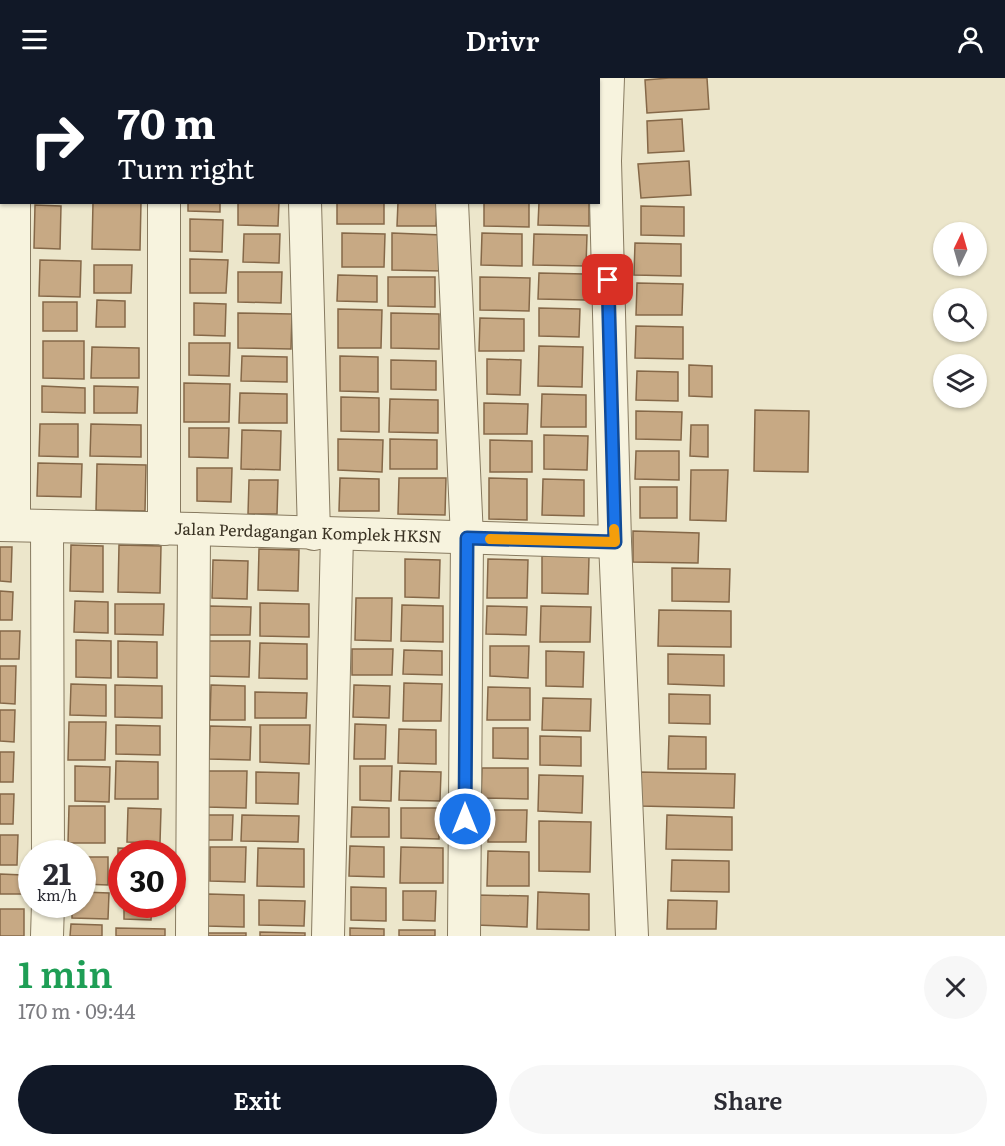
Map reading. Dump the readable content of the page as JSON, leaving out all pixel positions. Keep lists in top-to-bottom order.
{
  "streets": {
    "street": ["Jalan Perdagangan Komplek HKSN"]
  },
  "north": "top",
  "page": {
    "header": "Drivr",
    "turn": ["70 m", "Turn right"],
    "speed": "21 km/h",
    "limit": "30",
    "heading": ["1 min", "170 m · 09:44"],
    "buttons": ["Exit", "Share"]
  }
}
